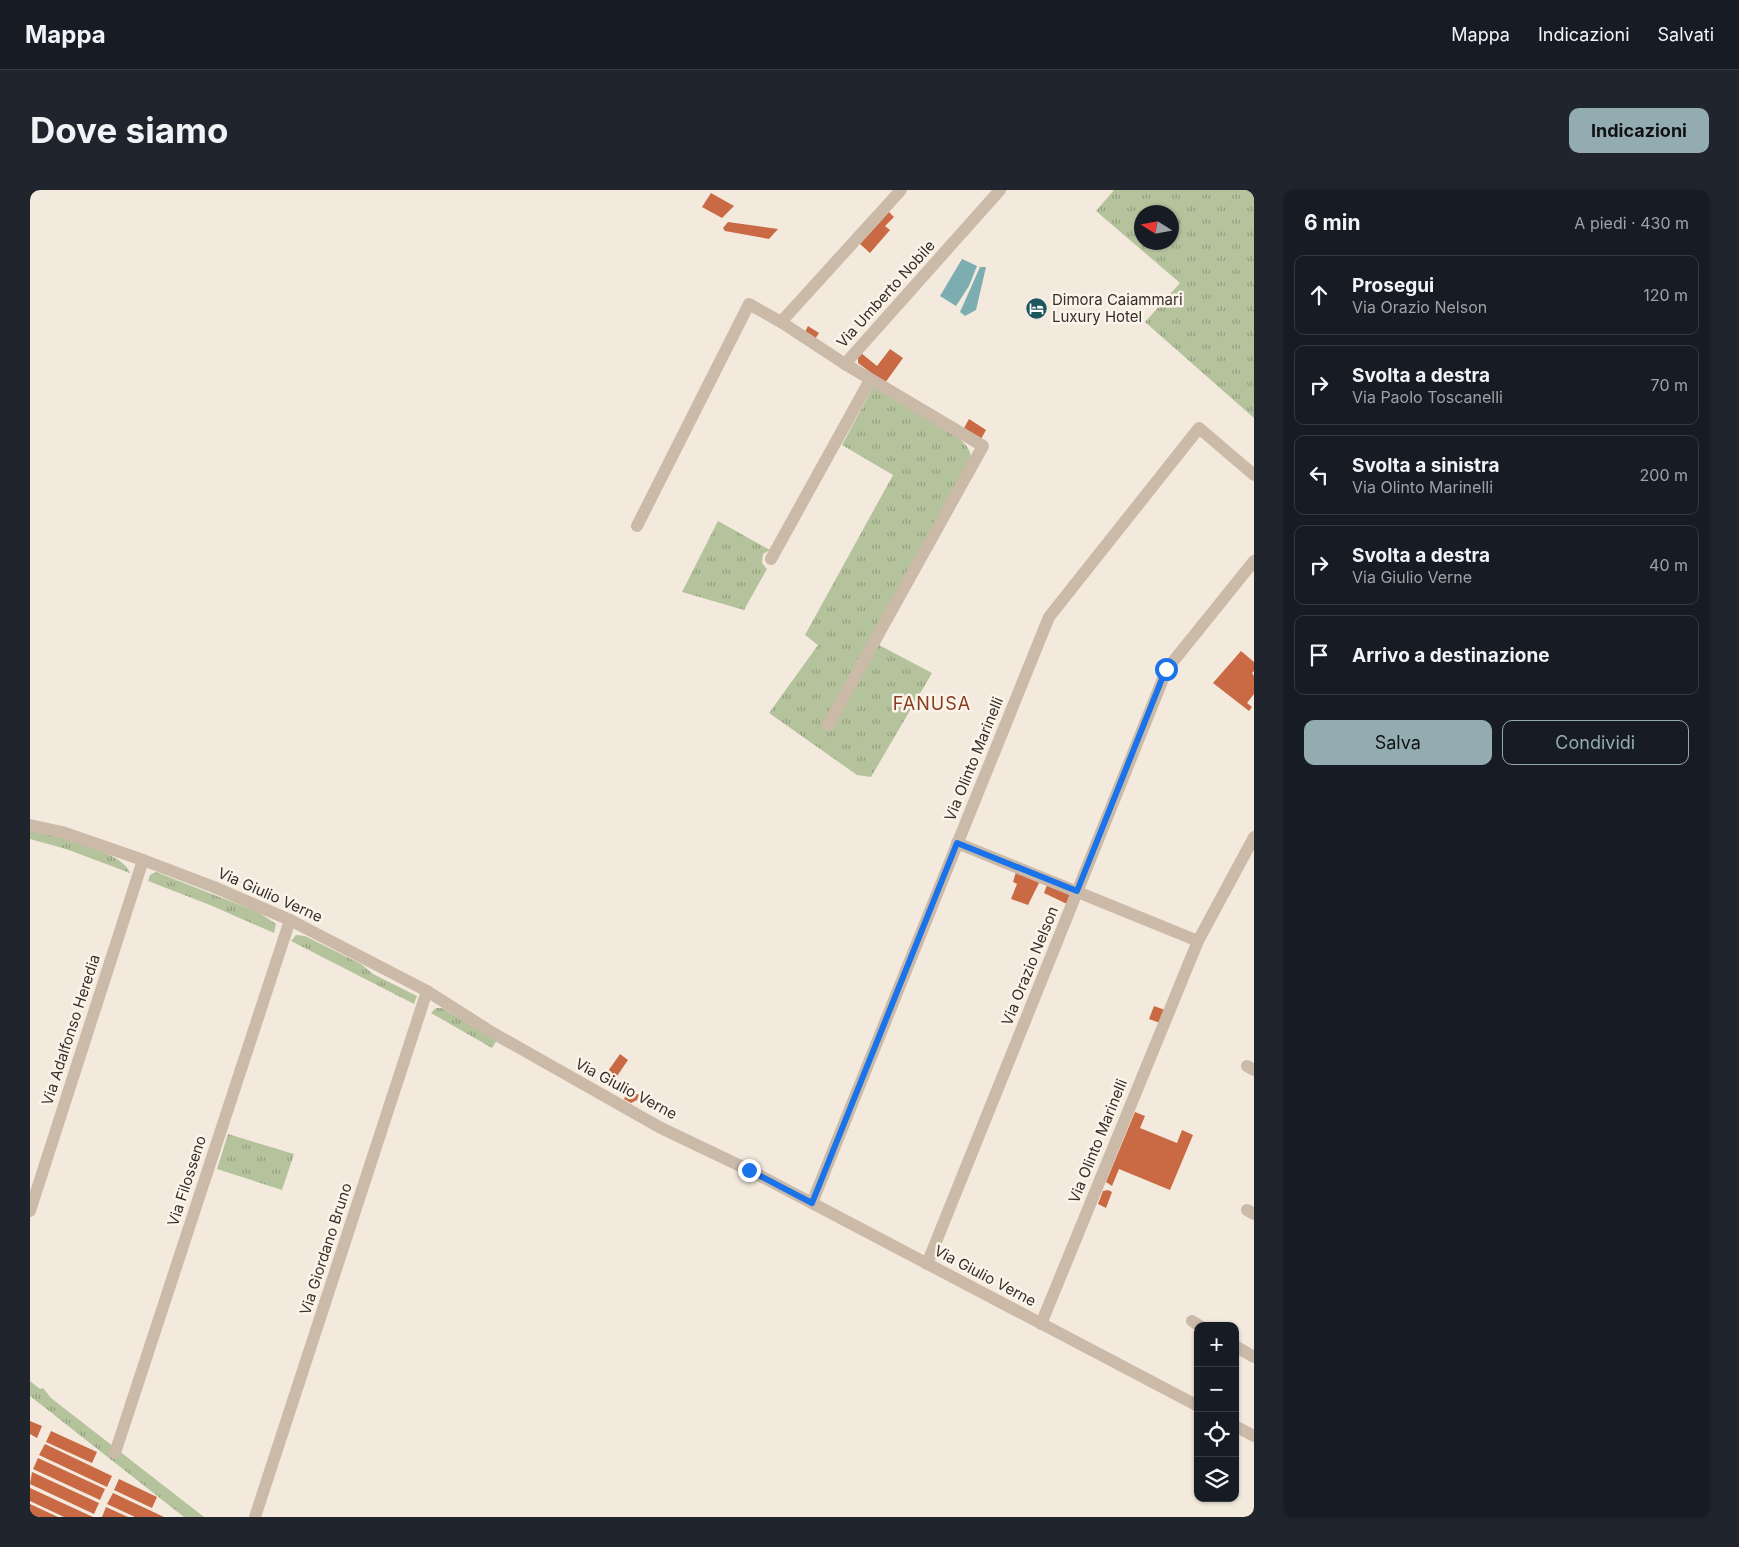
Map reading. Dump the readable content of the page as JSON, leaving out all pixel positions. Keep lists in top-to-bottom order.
{
  "streets": {
    "street": [
      "Via Umberto Nobile",
      "Via Olinto Marinelli",
      "Via Giulio Verne",
      "Via Orazio Nelson",
      "Via Adalfonso Heredia",
      "Via Filosseno",
      "Via Giordano Bruno"
    ]
  },
  "crossings": [
    ["Via Olinto Marinelli", "Via Giulio Verne"],
    ["Via Giulio Verne", "Via Orazio Nelson"],
    ["Via Giulio Verne", "Via Adalfonso Heredia"],
    ["Via Giulio Verne", "Via Filosseno"],
    ["Via Giulio Verne", "Via Giordano Bruno"]
  ],
  "districts": ["FANUSA"],
  "places": {
    "hotel": ["Dimora Caiammari Luxury Hotel"]
  },
  "north": "left",
  "page": {
    "header": "Mappa",
    "nav": ["Mappa", "Indicazioni", "Salvati"],
    "buttons": [
      "Indicazioni",
      ["Salva", "Condividi"]
    ],
    "title": "Dove siamo",
    "heading": ["6 min", "A piedi · 430 m"],
    "list": [
      ["Prosegui", "Via Orazio Nelson", "120 m"],
      ["Svolta a destra", "Via Paolo Toscanelli", "70 m"],
      ["Svolta a sinistra", "Via Olinto Marinelli", "200 m"],
      ["Svolta a destra", "Via Giulio Verne", "40 m"],
      "Arrivo a destinazione"
    ],
    "map_buttons": ["+", "−"]
  }
}
